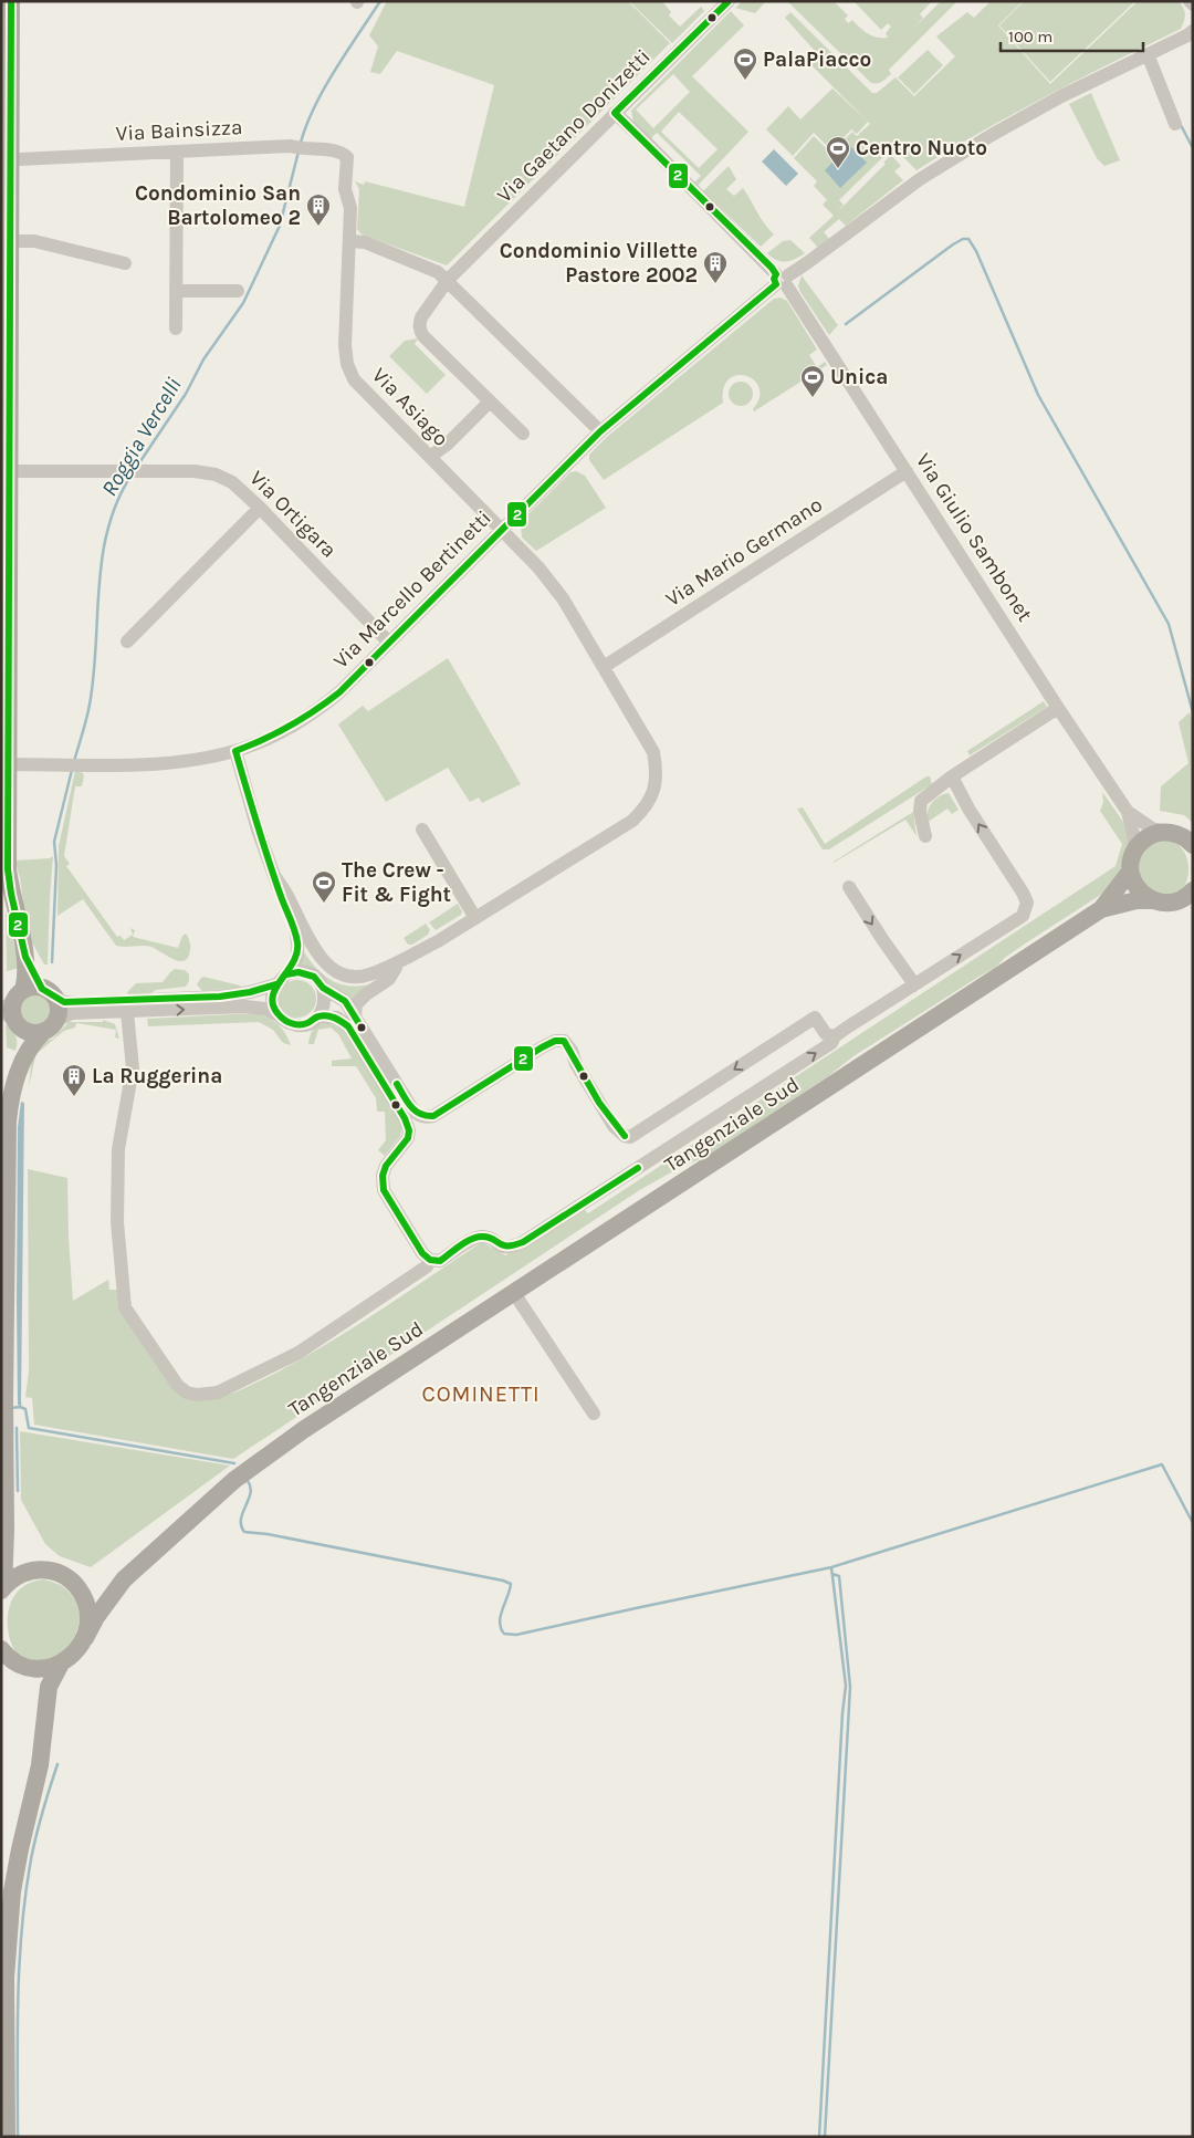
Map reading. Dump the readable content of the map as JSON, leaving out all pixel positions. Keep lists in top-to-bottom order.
{
  "streets": {
    "main road": ["Tangenziale Sud"],
    "street": [
      "Via Gaetano Donizetti",
      "Via Bainsizza",
      "Via Asiago",
      "Via Ortigara",
      "Via Giulio Sambonet",
      "Via Mario Germano",
      "Via Marcello Bertinetti"
    ]
  },
  "crossings": [
    ["Via Gaetano Donizetti", "Via Giulio Sambonet"],
    ["Via Bainsizza", "Via Asiago"],
    ["Via Asiago", "Via Mario Germano"],
    ["Via Asiago", "Via Marcello Bertinetti"],
    ["Via Ortigara", "Via Marcello Bertinetti"],
    ["Via Giulio Sambonet", "Via Mario Germano"],
    ["Via Giulio Sambonet", "Via Marcello Bertinetti"]
  ],
  "districts": ["COMINETTI"],
  "water": ["Roggia Vercelli"],
  "places": {
    "sports": [
      "PalaPiacco",
      "Centro Nuoto",
      "Unica",
      "The Crew - Fit & Fight"
    ],
    "building": ["Condominio San Bartolomeo 2", "Condominio Villette Pastore 2002", "La Ruggerina"]
  },
  "lines": ["transit line 2"],
  "scale_bar": "100 m"
}
